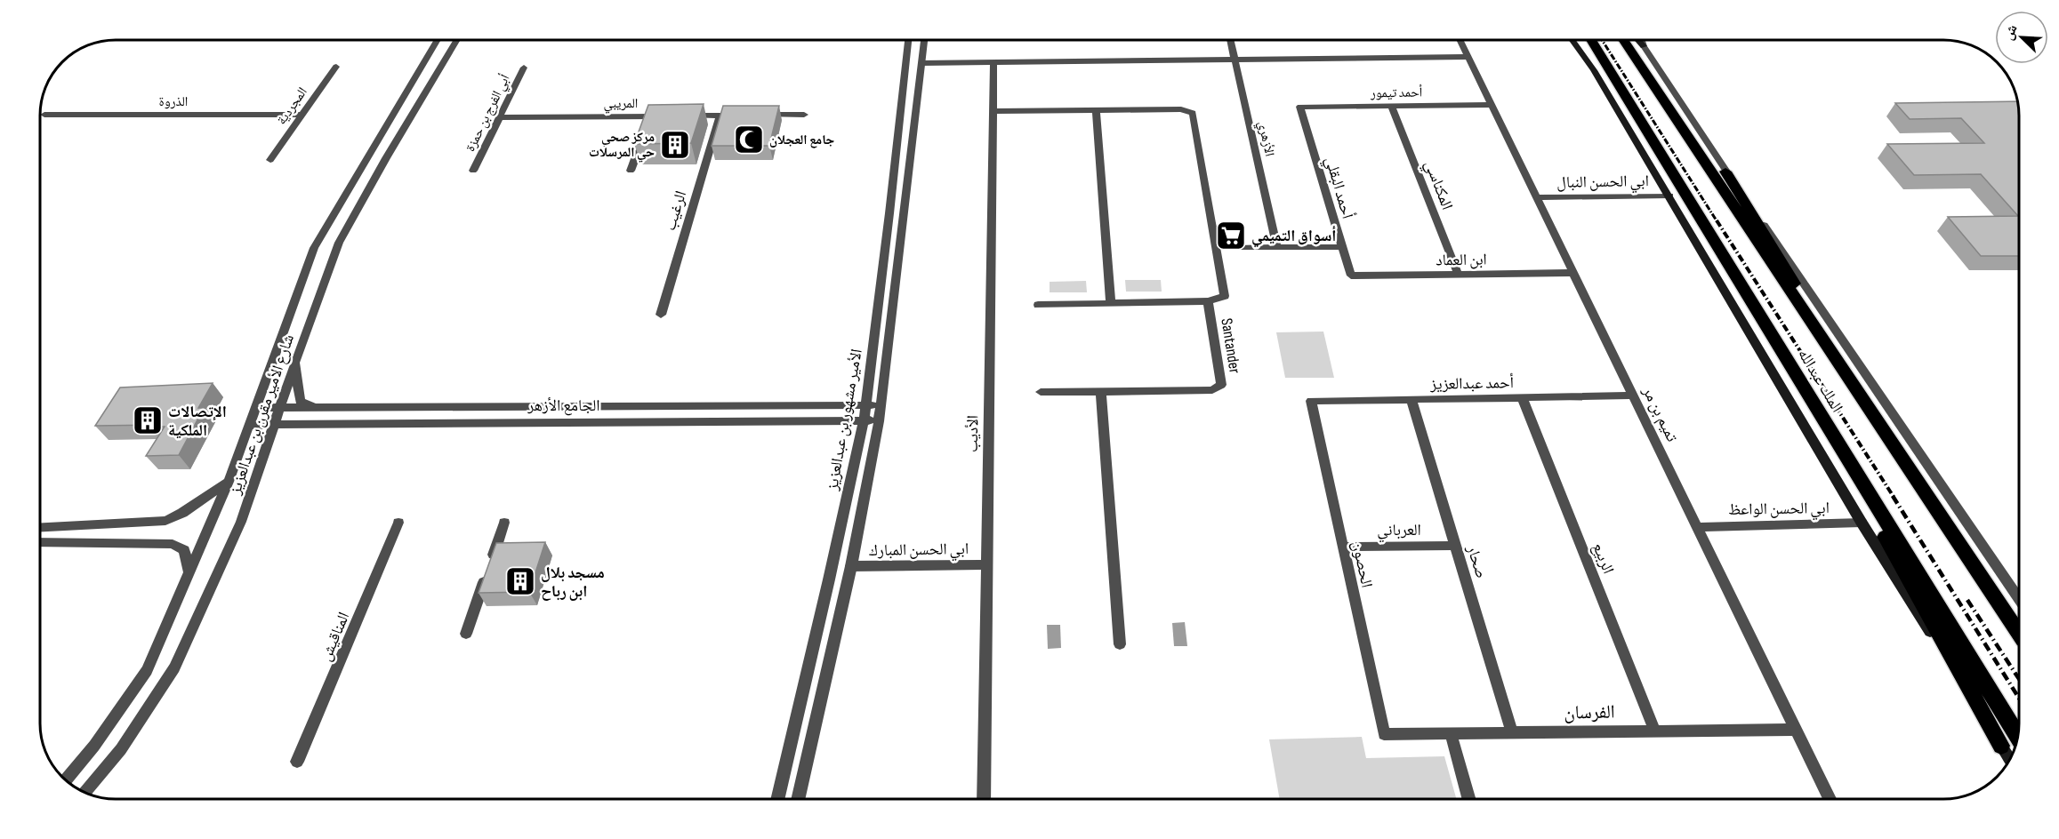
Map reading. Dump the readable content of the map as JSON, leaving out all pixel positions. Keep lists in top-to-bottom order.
{
  "streets": {
    "highway": ["الملك عبدالله"],
    "street": [
      "أحمد تيمور",
      "الذروة",
      "المريبي",
      "المجردية",
      "أبي الفرج بن حمزة",
      "الأزهري",
      "ابي الحسن النبال",
      "المكناسي",
      "أحمد البقلي",
      "الرغيب",
      "ابن العماد",
      "Santander",
      "أحمد عبدالعزيز",
      "الجامع الأزهر",
      "شارع الأمير مقرن بن عبدالعزيز",
      "تميم بن مر",
      "الأمير مشهور بن عبدالعزيز",
      "الأديب",
      "ابي الحسن الواعظ",
      "العرباني",
      "ابي الحسن المبارك",
      "الربيع",
      "صحار",
      "الحصون",
      "المناقيش",
      "الفرسان"
    ]
  },
  "crossings": [
    ["أحمد تيمور", "المكناسي"],
    ["أحمد تيمور", "أحمد البقلي"],
    ["أحمد تيمور", "تميم بن مر"],
    ["الذروة", "المجردية"],
    ["المريبي", "أبي الفرج بن حمزة"],
    ["ابي الحسن النبال", "تميم بن مر"],
    ["المكناسي", "ابن العماد"],
    ["أحمد البقلي", "ابن العماد"],
    ["ابن العماد", "تميم بن مر"],
    ["أحمد عبدالعزيز", "تميم بن مر"],
    ["أحمد عبدالعزيز", "الربيع"],
    ["أحمد عبدالعزيز", "صحار"],
    ["أحمد عبدالعزيز", "الحصون"],
    ["الجامع الأزهر", "شارع الأمير مقرن بن عبدالعزيز"],
    ["الجامع الأزهر", "الأمير مشهور بن عبدالعزيز"],
    ["تميم بن مر", "ابي الحسن الواعظ"],
    ["تميم بن مر", "الفرسان"],
    ["الأمير مشهور بن عبدالعزيز", "ابي الحسن المبارك"],
    ["الأديب", "ابي الحسن المبارك"],
    ["العرباني", "صحار"],
    ["العرباني", "الحصون"],
    ["الربيع", "الفرسان"],
    ["صحار", "الفرسان"],
    ["الحصون", "الفرسان"]
  ],
  "places": {
    "mosque": ["جامع العجلان"],
    "building": ["مركز صحي حي المرسلات", "الإتصالات الملكية", "مسجد بلال ابن رباح"],
    "supermarket": ["أسواق التميمي"]
  },
  "north": "top left"
}
